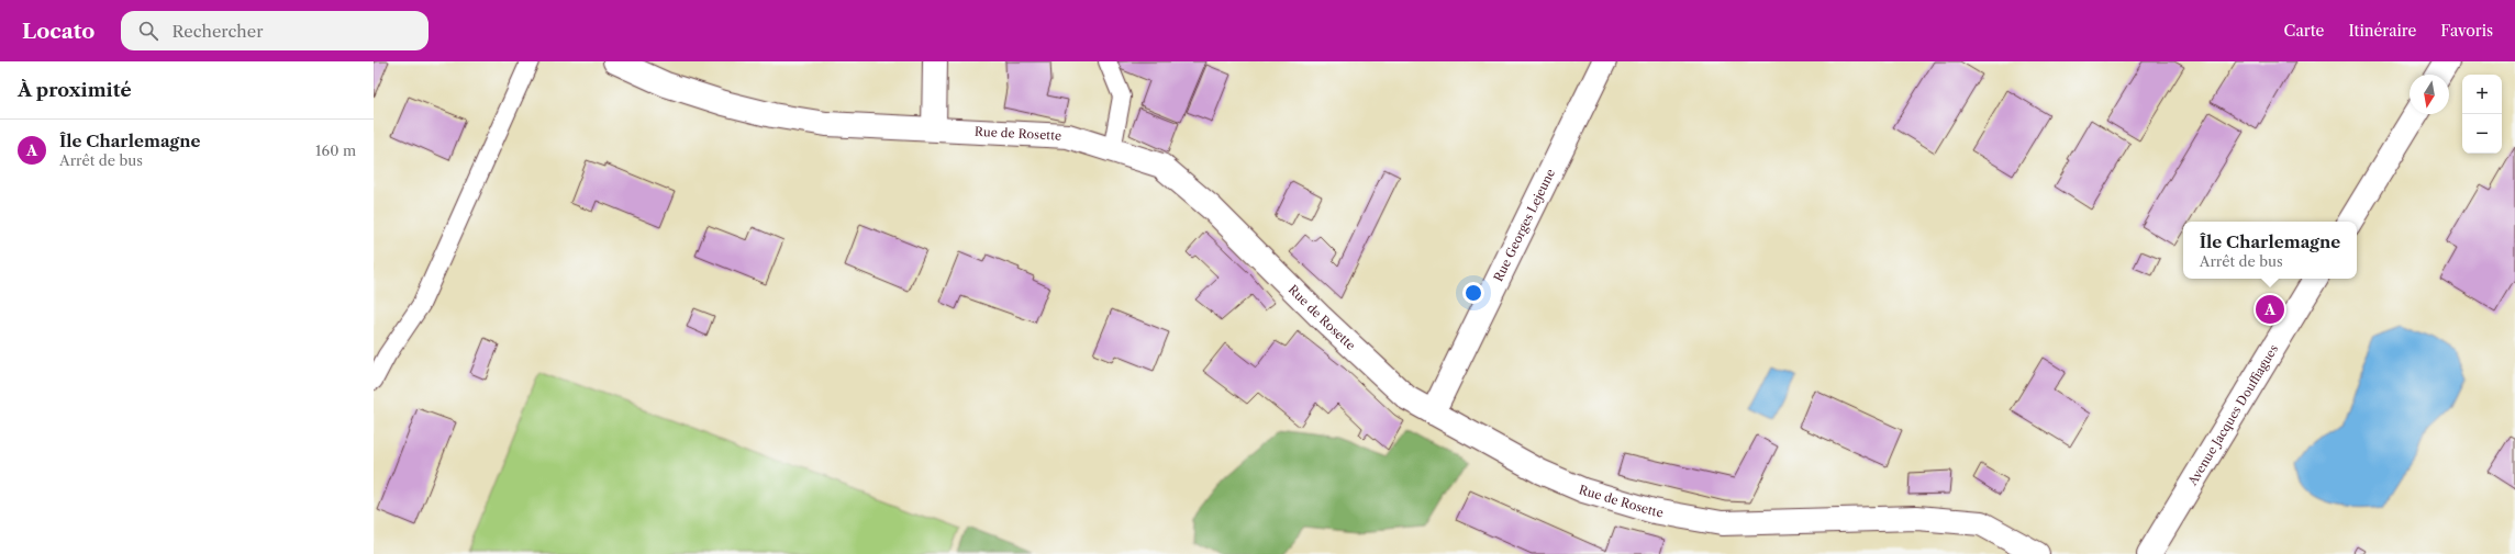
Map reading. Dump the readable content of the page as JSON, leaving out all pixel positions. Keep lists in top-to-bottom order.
{
  "streets": {
    "street": ["Rue de Rosette", "Rue Georges Lejeune", "Avenue Jacques Douffiagues"]
  },
  "crossings": [
    ["Rue de Rosette", "Rue Georges Lejeune"]
  ],
  "north": "bottom",
  "page": {
    "header": "Locato",
    "search": "Rechercher",
    "nav": ["Carte", "Itinéraire", "Favoris"],
    "heading": "À proximité",
    "map_buttons": ["+", "−"],
    "list": [
      {
        "mark": "A",
        "name": "Île Charlemagne",
        "note": "Arrêt de bus",
        "value": "160 m"
      }
    ],
    "popup": ["Île Charlemagne", "Arrêt de bus"],
    "pins": "A"
  }
}
